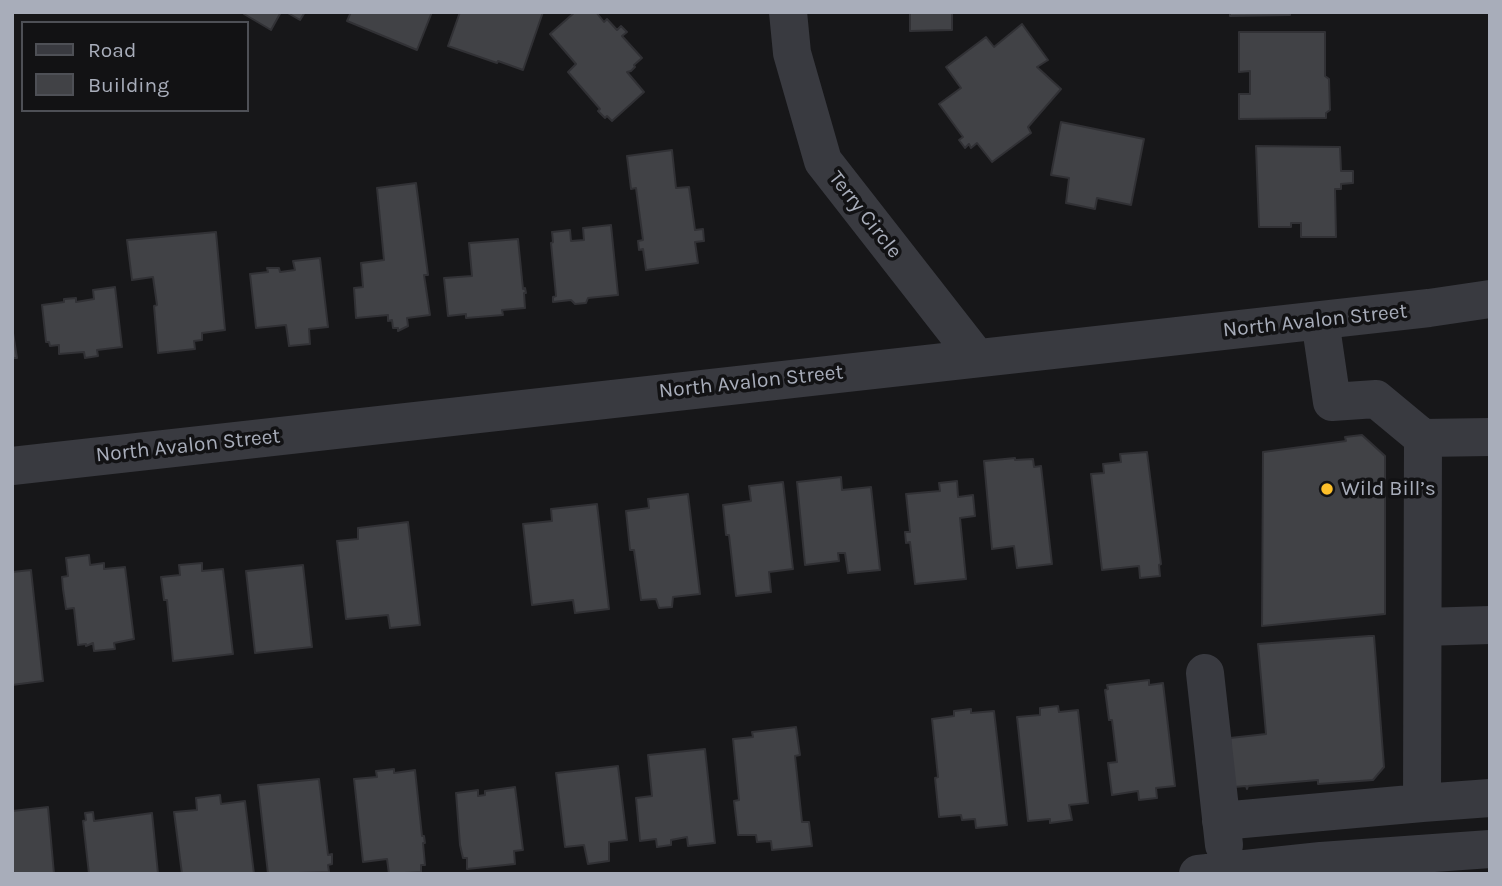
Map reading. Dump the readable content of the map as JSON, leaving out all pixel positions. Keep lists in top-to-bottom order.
{
  "streets": {
    "street": ["Terry Circle", "North Avalon Street"]
  },
  "crossings": [
    ["Terry Circle", "North Avalon Street"]
  ],
  "places": ["Wild Bill’s"],
  "legend": ["Road", "Building"]
}
